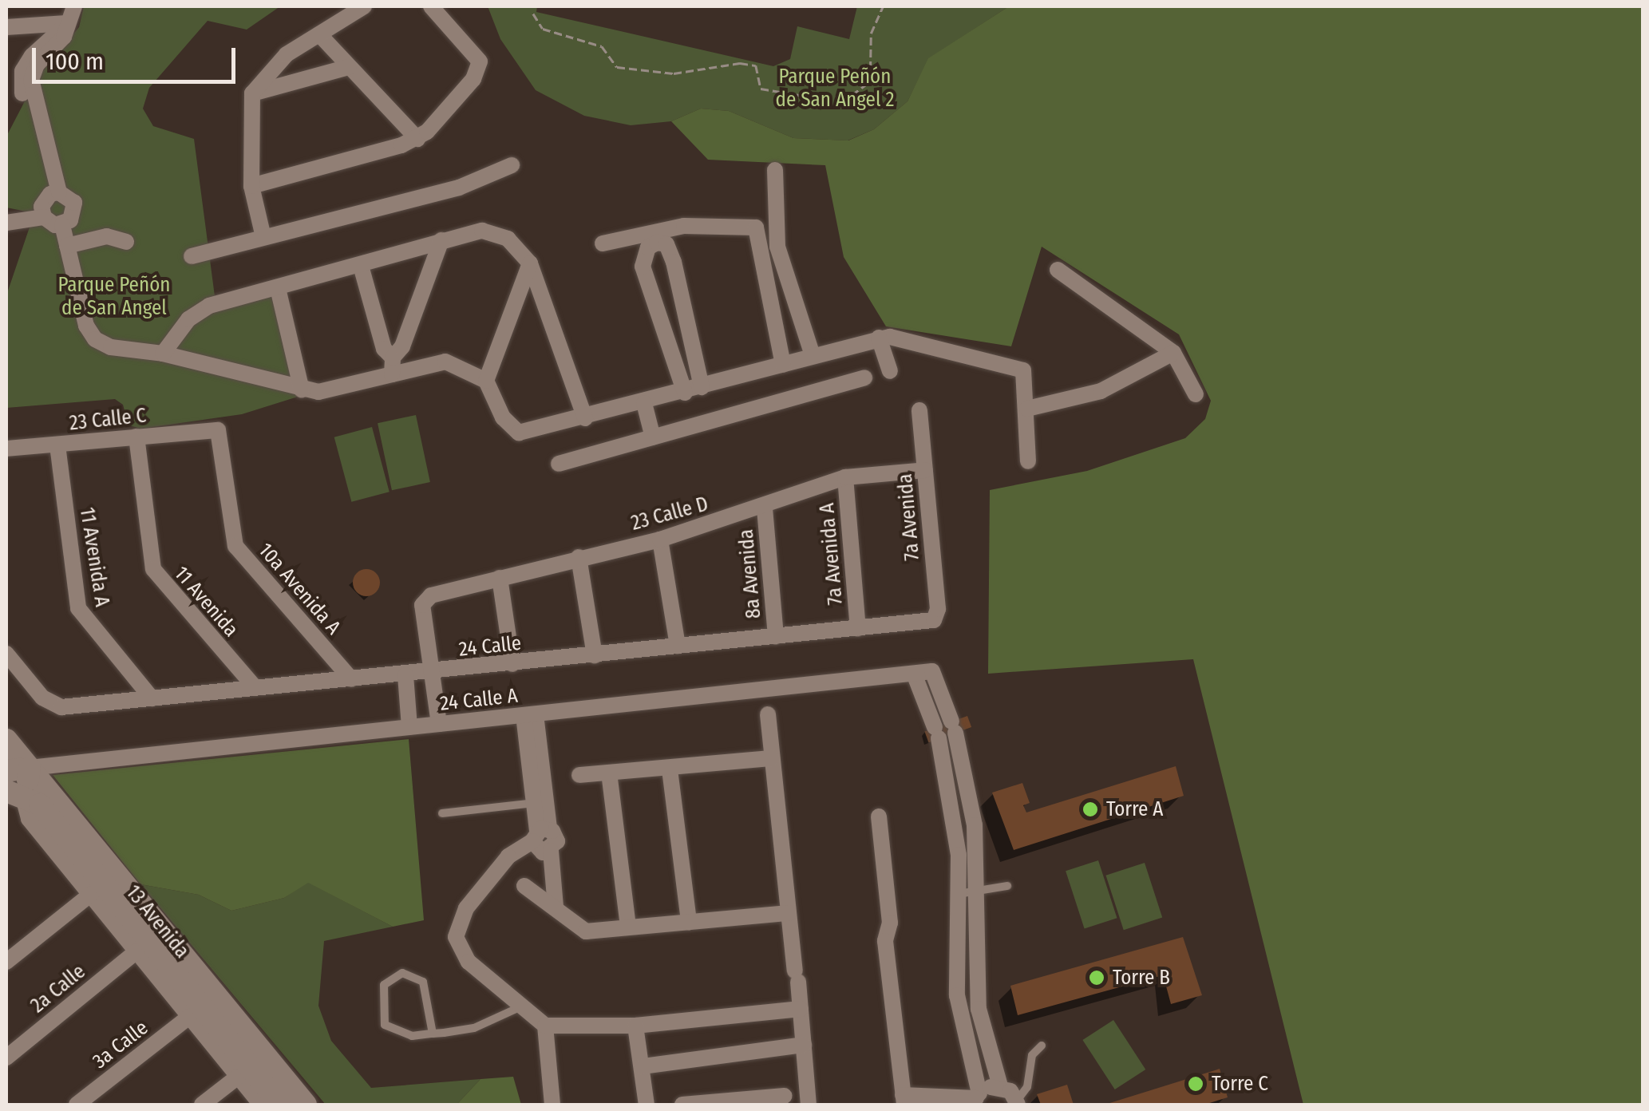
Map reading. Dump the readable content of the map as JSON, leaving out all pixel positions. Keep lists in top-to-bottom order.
{
  "streets": {
    "street": [
      "23 Calle C",
      "23 Calle D",
      "7a Avenida",
      "7a Avenida A",
      "11 Avenida A",
      "8a Avenida",
      "10a Avenida A",
      "11 Avenida",
      "24 Calle",
      "24 Calle A",
      "13 Avenida",
      "2a Calle",
      "3a Calle"
    ]
  },
  "crossings": [
    ["23 Calle C", "11 Avenida A"],
    ["23 Calle C", "10a Avenida A"],
    ["23 Calle C", "11 Avenida"],
    ["23 Calle D", "7a Avenida"],
    ["23 Calle D", "7a Avenida A"],
    ["23 Calle D", "8a Avenida"],
    ["23 Calle D", "24 Calle"],
    ["7a Avenida", "24 Calle"],
    ["7a Avenida A", "24 Calle"],
    ["11 Avenida A", "24 Calle"],
    ["8a Avenida", "24 Calle"],
    ["10a Avenida A", "24 Calle"],
    ["11 Avenida", "24 Calle"],
    ["24 Calle A", "13 Avenida"]
  ],
  "parks": ["Parque Peñón de San Angel 2", "Parque Peñón de San Angel"],
  "places": ["Torre A", "Torre B", "Torre C"],
  "scale_bar": "100 m"
}
